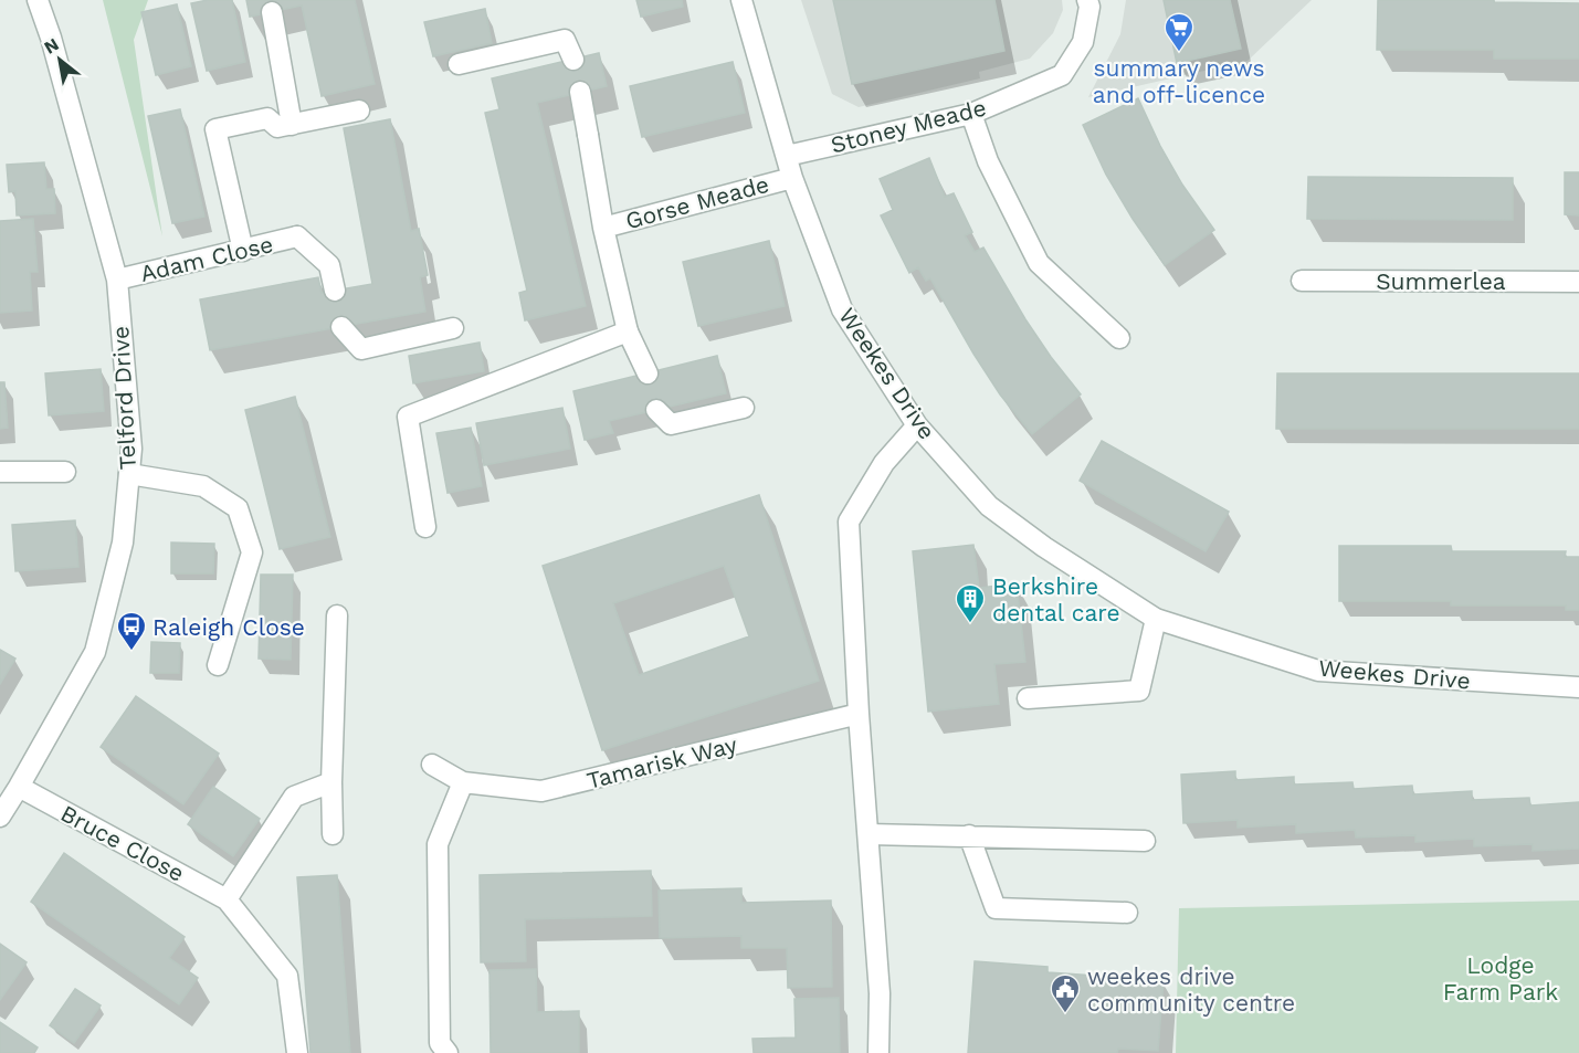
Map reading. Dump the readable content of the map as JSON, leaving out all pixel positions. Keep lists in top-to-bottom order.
{
  "streets": {
    "street": [
      "Stoney Meade",
      "Gorse Meade",
      "Adam Close",
      "Summerlea",
      "Weekes Drive",
      "Telford Drive",
      "Tamarisk Way",
      "Bruce Close"
    ]
  },
  "crossings": [
    ["Stoney Meade", "Weekes Drive"],
    ["Gorse Meade", "Weekes Drive"],
    ["Adam Close", "Telford Drive"],
    ["Telford Drive", "Bruce Close"]
  ],
  "parks": ["Lodge Farm Park"],
  "places": {
    "supermarket": ["summary news and off-licence"],
    "building": ["Berkshire dental care"],
    "bus stop": ["Raleigh Close"],
    "public building": ["weekes drive community centre"]
  },
  "north": "top left"
}
